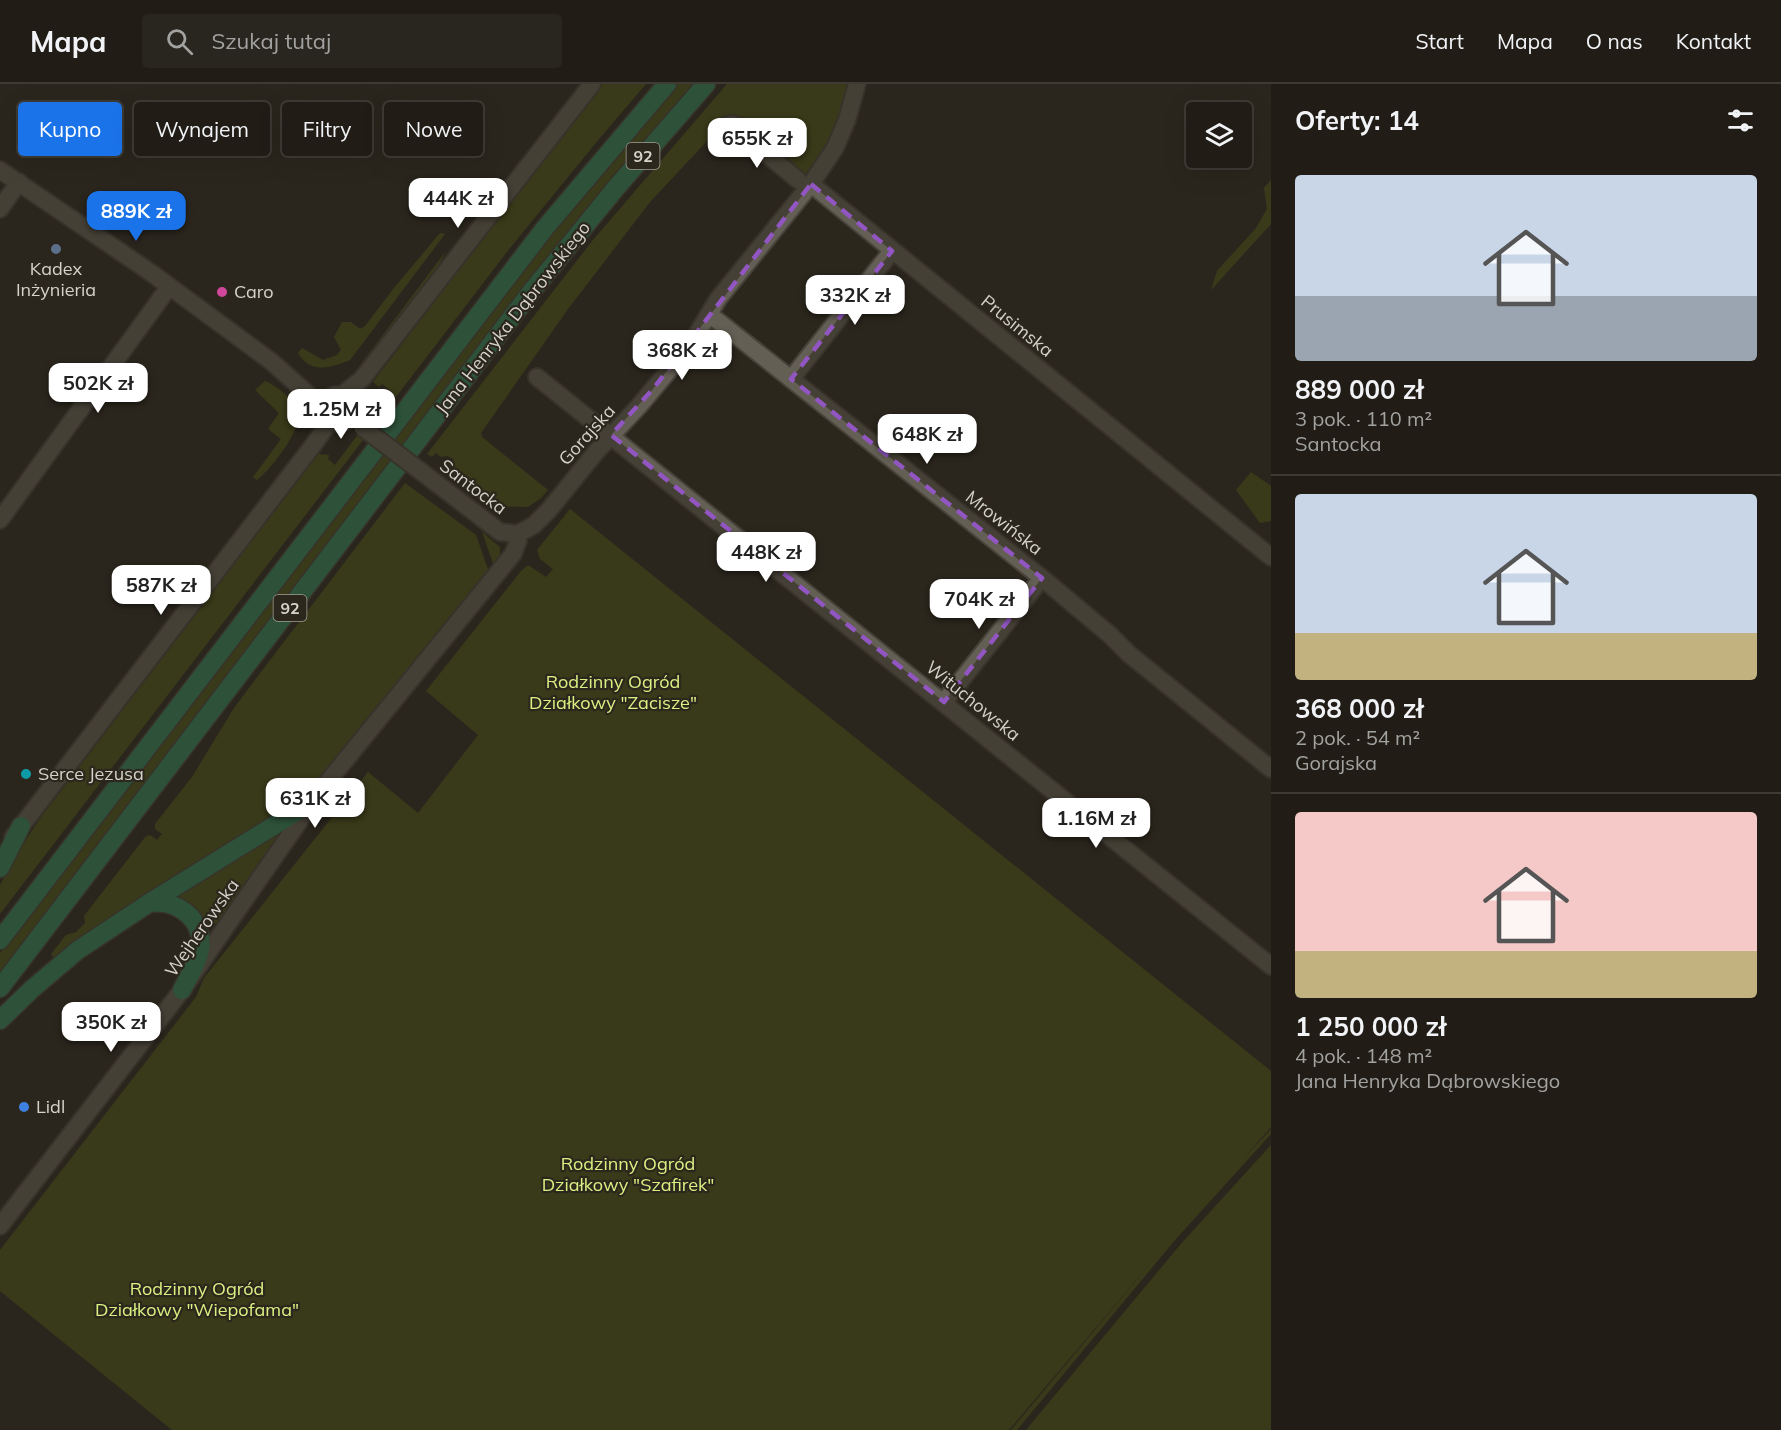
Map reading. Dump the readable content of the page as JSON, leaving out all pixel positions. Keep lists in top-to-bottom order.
{
  "streets": {
    "main road": ["92", "Jana Henryka Dąbrowskiego"],
    "street": [
      "Prusimska",
      "Gorajska",
      "Santocka",
      "Mrowińska",
      "Wituchowska",
      "Wejherowska"
    ]
  },
  "crossings": [
    ["Prusimska", "Gorajska"],
    ["Gorajska", "Santocka"],
    ["Gorajska", "Mrowińska"],
    ["Gorajska", "Wituchowska"]
  ],
  "parks": ["Rodzinny Ogród Działkowy \"Zacisze\"", "Rodzinny Ogród Działkowy \"Szafirek\"", "Rodzinny Ogród Działkowy \"Wiepofama\""],
  "places": [
    "Kadex Inżynieria",
    "Caro",
    "Serce Jezusa",
    "Lidl"
  ],
  "page": {
    "header": "Mapa",
    "search": "Szukaj tutaj",
    "nav": [
      "Start",
      "Mapa",
      "O nas",
      "Kontakt"
    ],
    "heading": "Oferty: 14",
    "chip": [
      "Kupno",
      "Wynajem",
      "Filtry",
      "Nowe"
    ],
    "price": [
      "655K zł",
      "444K zł",
      "889K zł",
      "332K zł",
      "368K zł",
      "502K zł",
      "1.25M zł",
      "648K zł",
      "448K zł",
      "587K zł",
      "704K zł",
      "631K zł",
      "1.16M zł",
      "350K zł"
    ],
    "list": [
      {
        "name": "889 000 zł",
        "note": "3 pok. · 110 m² · Santocka"
      },
      {
        "name": "368 000 zł",
        "note": "2 pok. · 54 m² · Gorajska"
      },
      {
        "name": "1 250 000 zł",
        "note": "4 pok. · 148 m² · Jana Henryka Dąbrowskiego"
      }
    ]
  }
}
